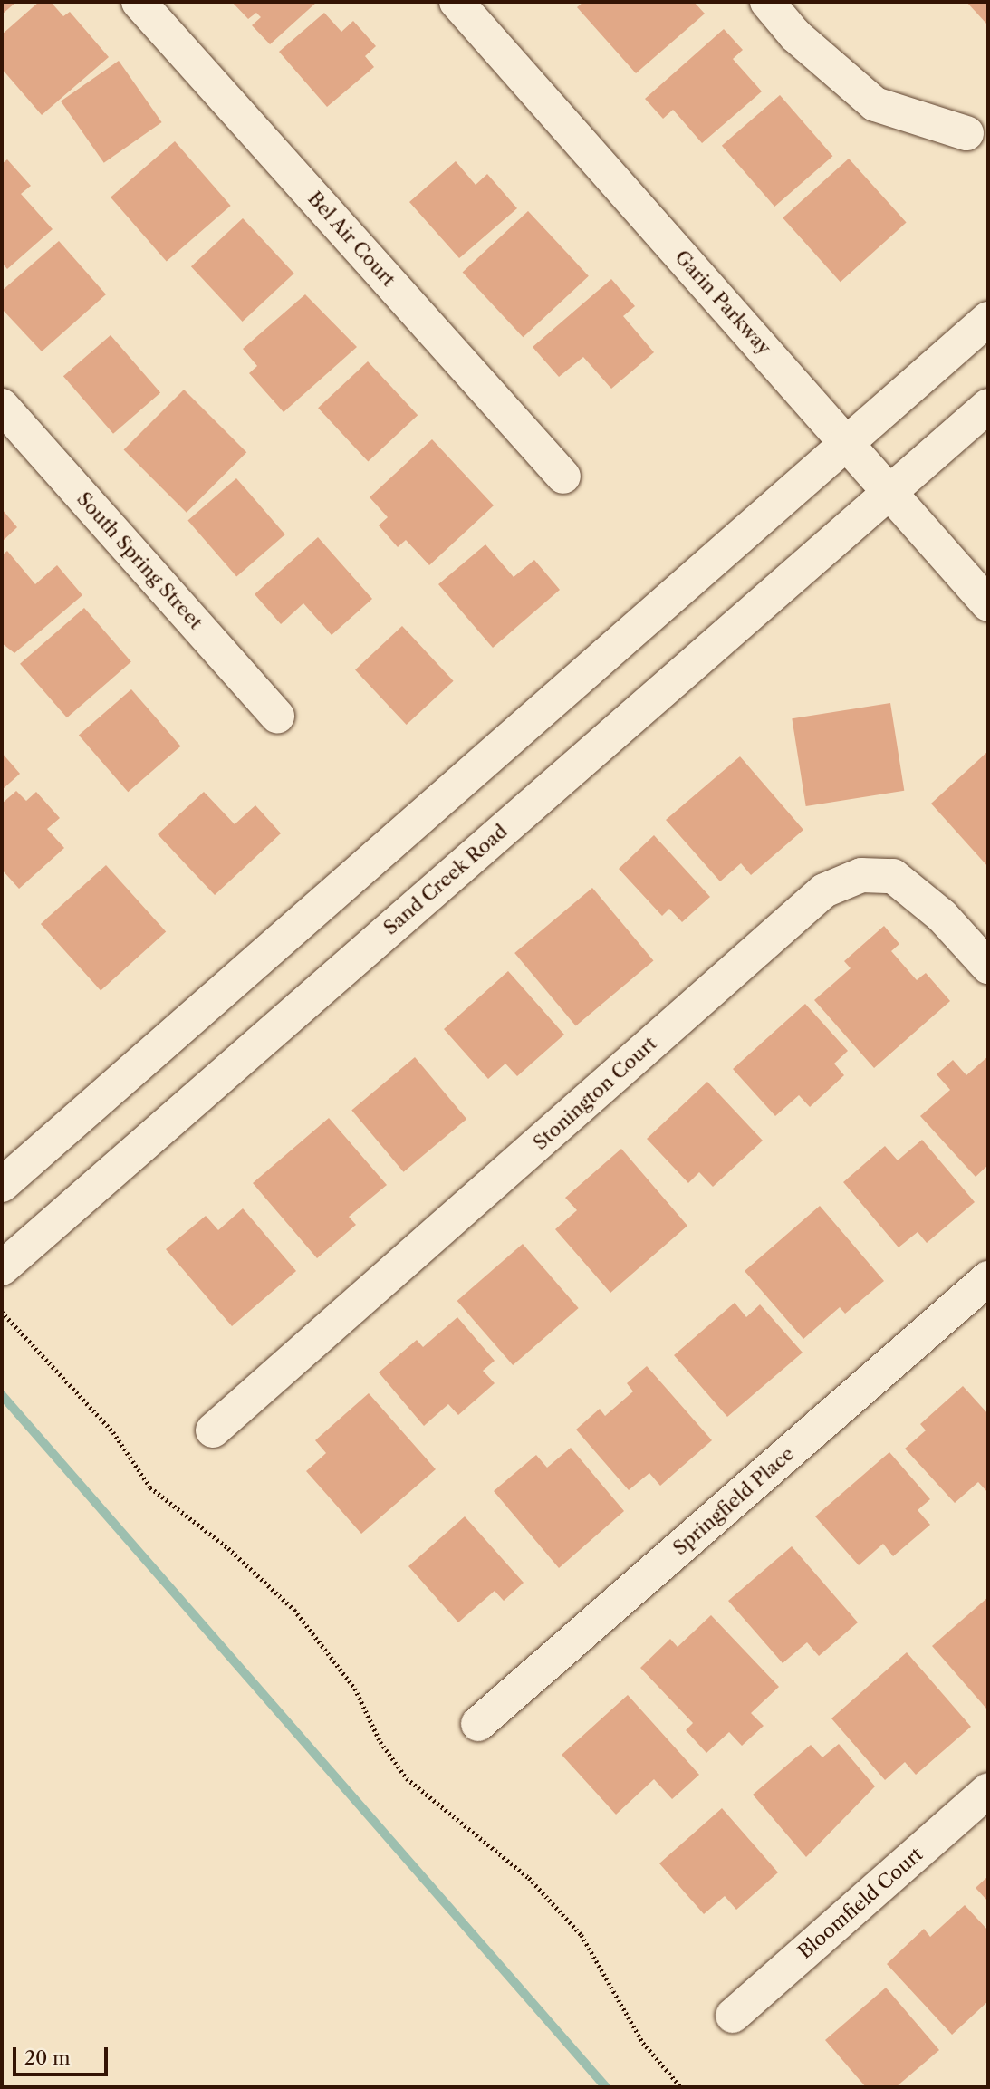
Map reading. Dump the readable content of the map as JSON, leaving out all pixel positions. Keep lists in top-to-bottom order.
{
  "streets": {
    "street": [
      "Bel Air Court",
      "Garin Parkway",
      "South Spring Street",
      "Sand Creek Road",
      "Stonington Court",
      "Springfield Place",
      "Bloomfield Court"
    ]
  },
  "crossings": [
    ["Garin Parkway", "Sand Creek Road"]
  ],
  "scale_bar": "20 m"
}
